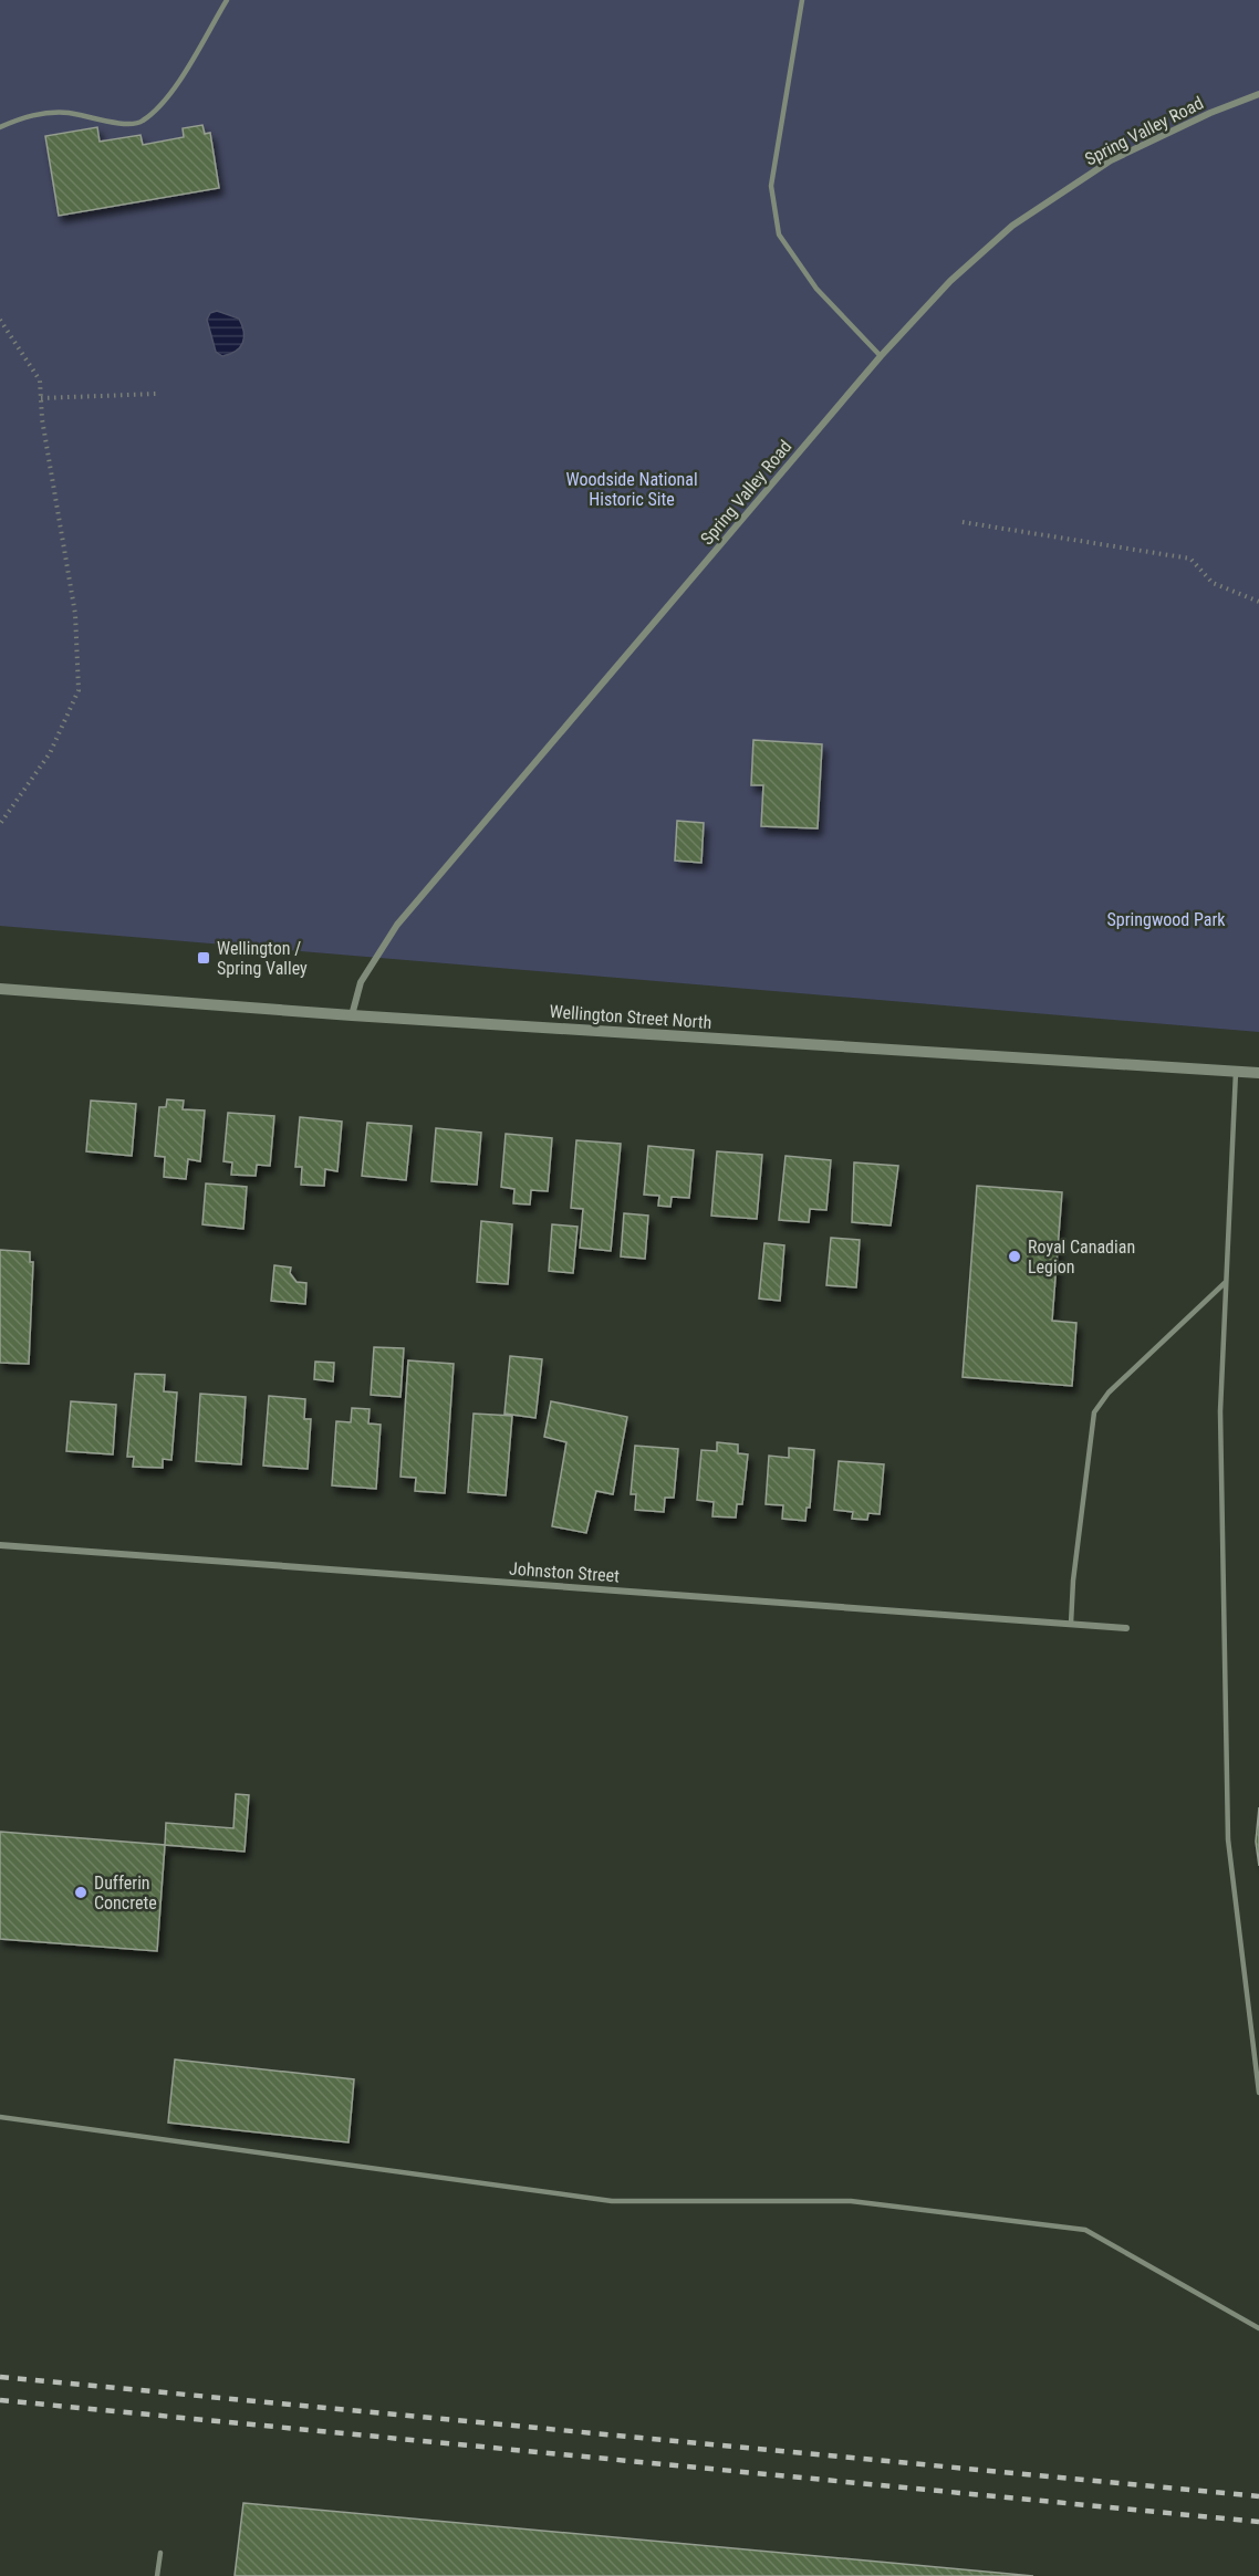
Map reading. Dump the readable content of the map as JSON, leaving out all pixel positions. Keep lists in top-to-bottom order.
{
  "streets": {
    "street": ["Spring Valley Road", "Wellington Street North", "Johnston Street"]
  },
  "crossings": [
    ["Spring Valley Road", "Wellington Street North"]
  ],
  "parks": ["Woodside National Historic Site", "Springwood Park"],
  "places": {
    "transit": ["Wellington / Spring Valley"],
    "other": ["Royal Canadian Legion", "Dufferin Concrete"]
  }
}
